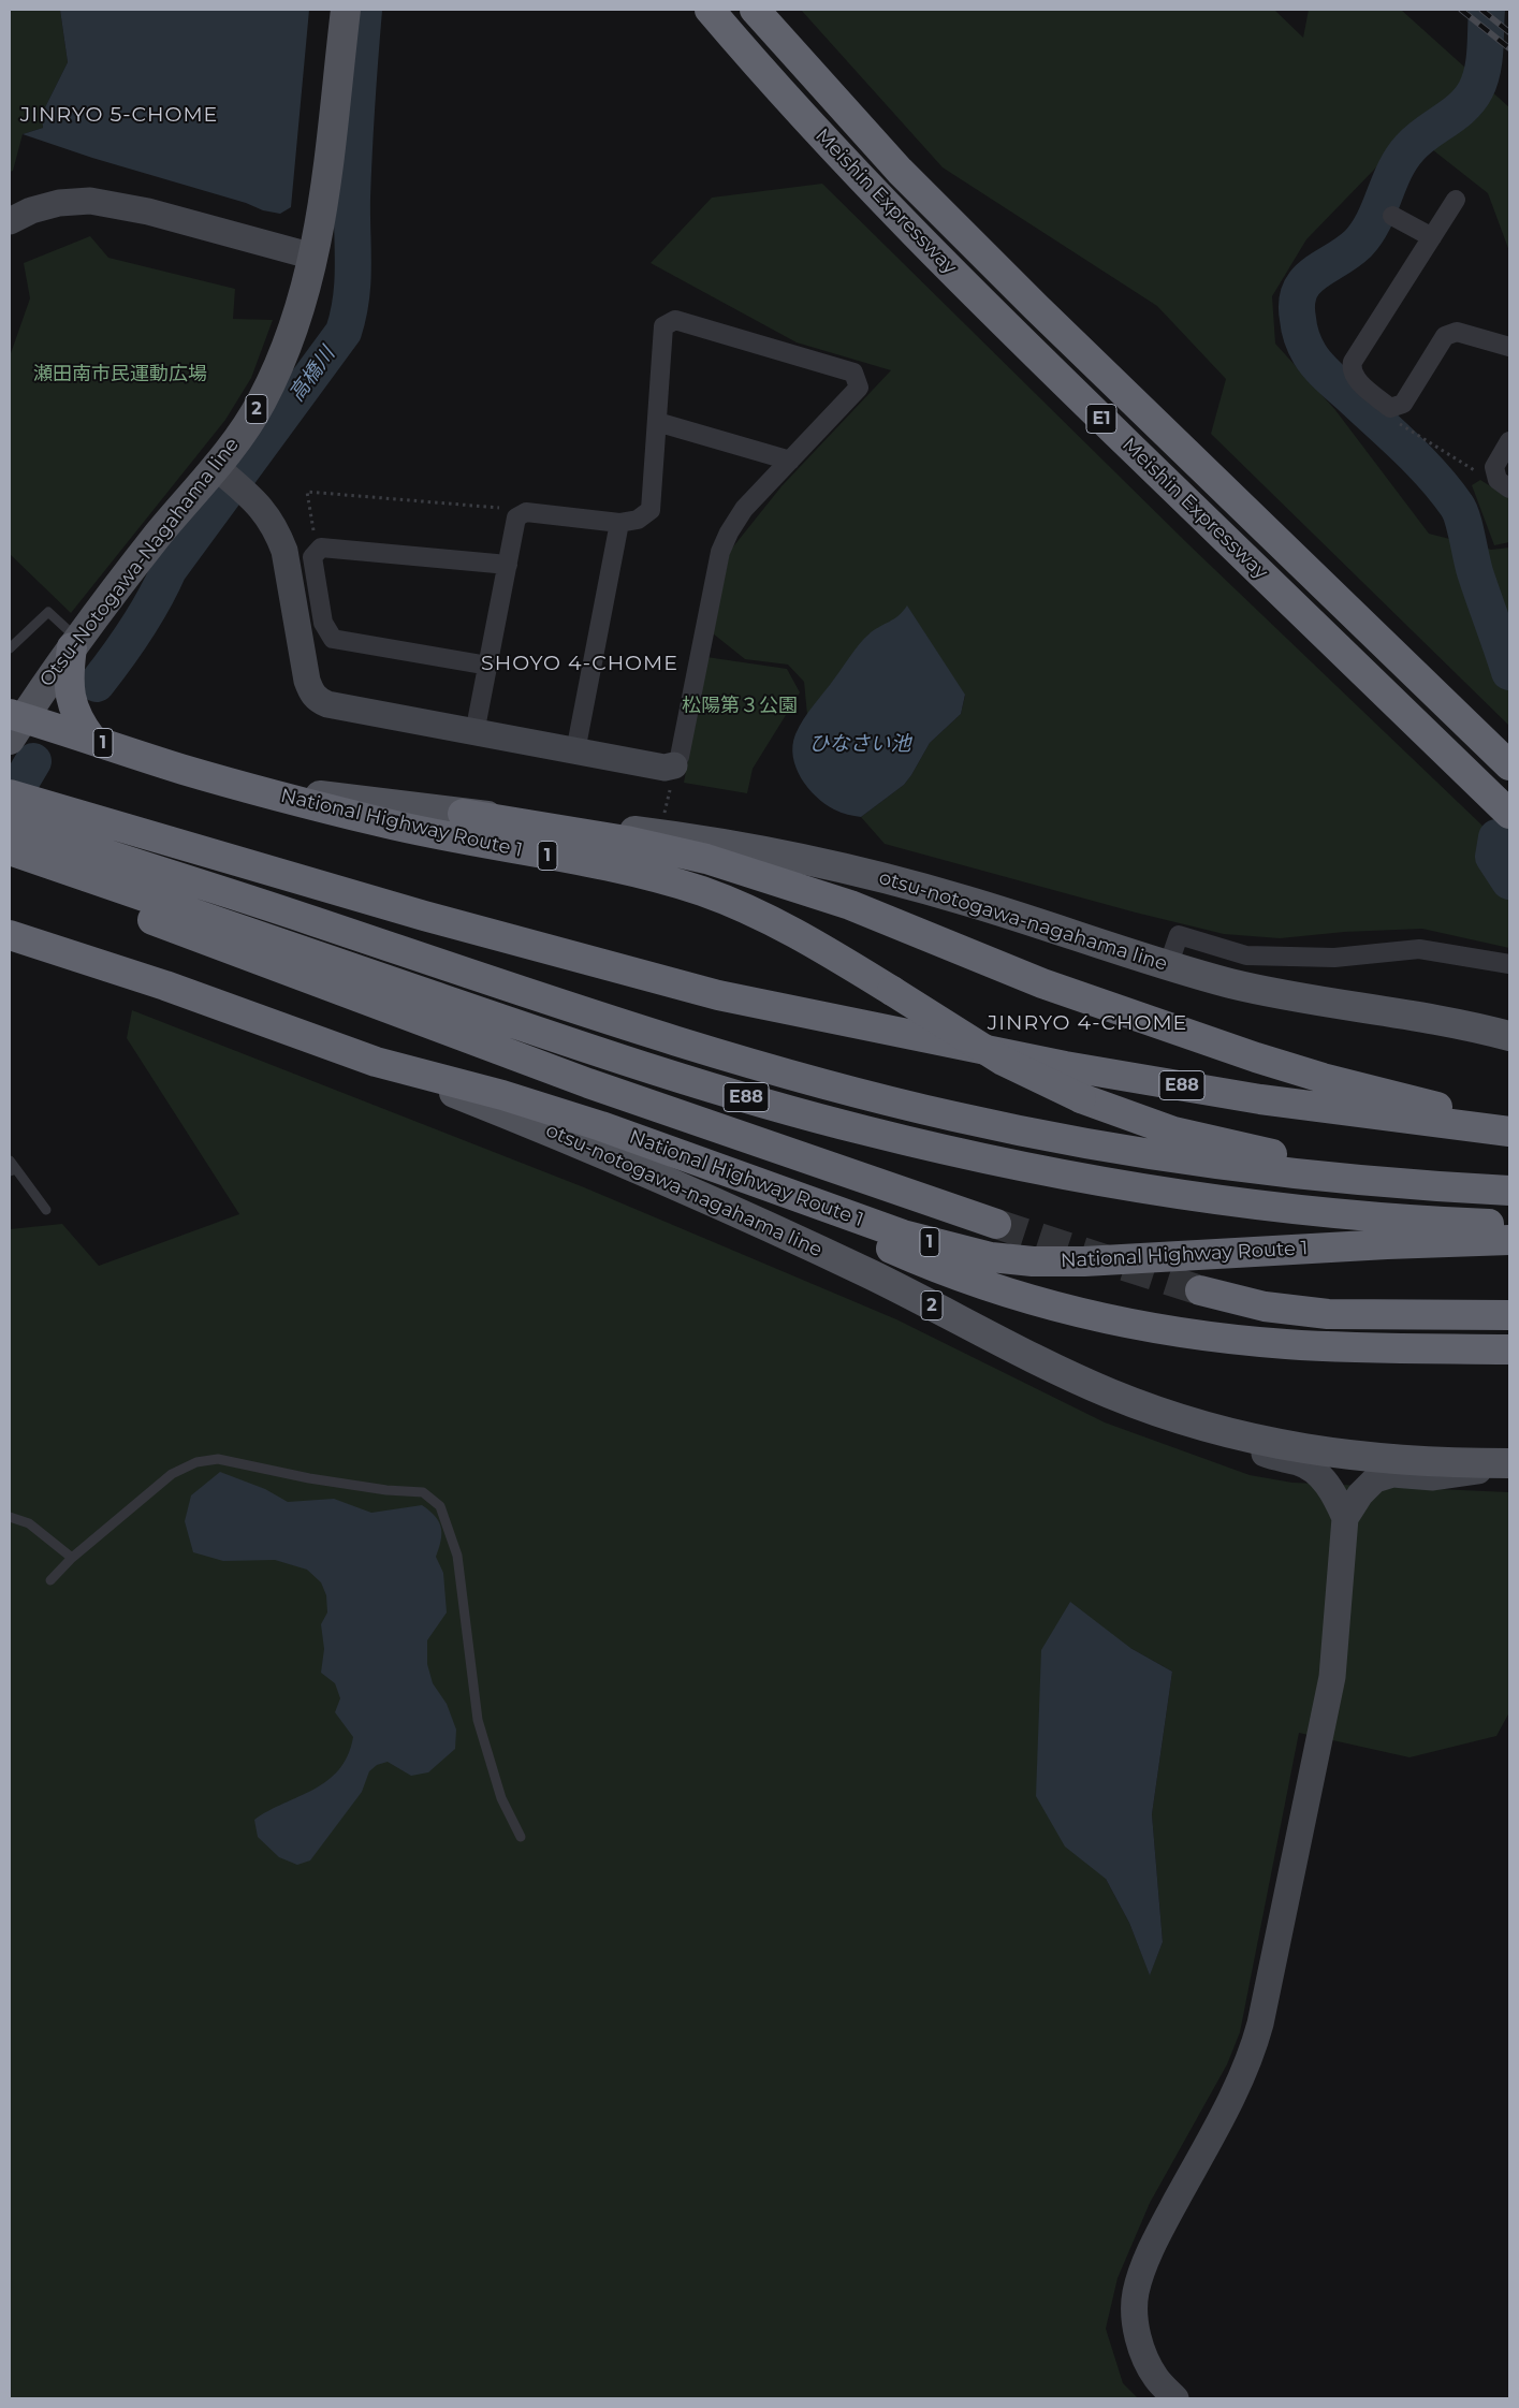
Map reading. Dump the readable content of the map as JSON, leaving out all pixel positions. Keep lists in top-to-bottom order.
{
  "streets": {
    "highway": [
      "Meishin Expressway",
      "E1",
      "1",
      "National Highway Route 1",
      "E88"
    ],
    "main road": ["2", "Otsu-Notogawa-Nagahama line", "otsu-notogawa-nagahama line"]
  },
  "crossings": [
    ["Otsu-Notogawa-Nagahama line", "National Highway Route 1"],
    ["National Highway Route 1", "otsu-notogawa-nagahama line"]
  ],
  "districts": ["JINRYO 5-CHOME", "SHOYO 4-CHOME", "JINRYO 4-CHOME"],
  "water": ["高橋川", "ひなさい池"],
  "parks": ["瀬田南市民運動広場", "松陽第３公園"]
}
